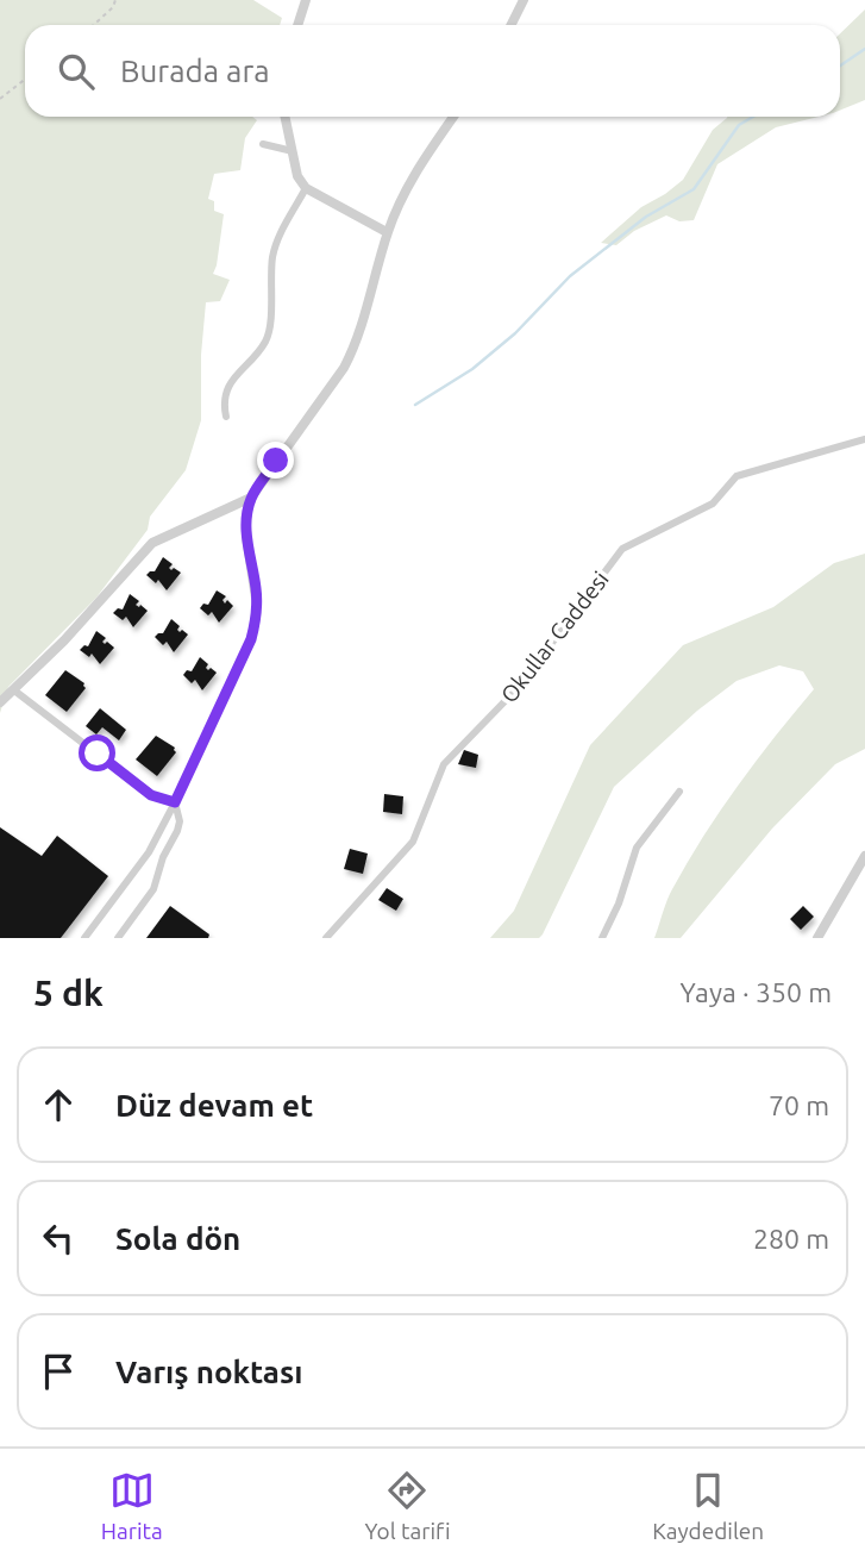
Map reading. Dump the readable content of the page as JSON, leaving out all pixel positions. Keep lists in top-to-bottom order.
{
  "streets": {
    "street": ["Okullar Caddesi"]
  },
  "page": {
    "search": "Burada ara",
    "heading": ["5 dk", "Yaya · 350 m"],
    "list": [
      ["Düz devam et", "70 m"],
      ["Sola dön", "280 m"],
      "Varış noktası"
    ],
    "nav": ["Harita", "Yol tarifi", "Kaydedilen"]
  }
}
